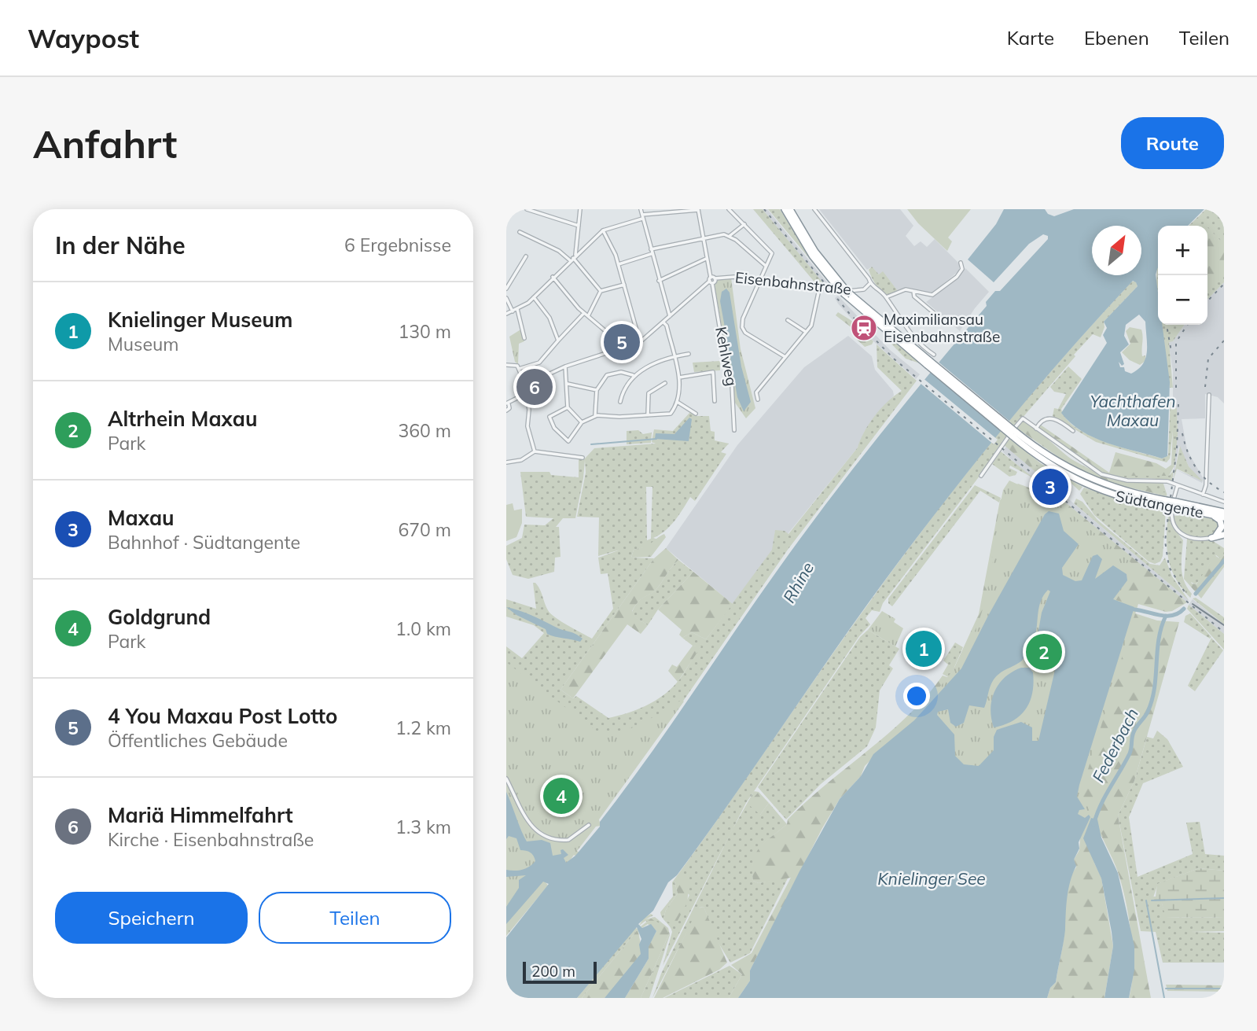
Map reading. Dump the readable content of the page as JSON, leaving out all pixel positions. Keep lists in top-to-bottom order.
{
  "streets": {
    "highway": ["Südtangente"],
    "street": ["Eisenbahnstraße", "Kehlweg"]
  },
  "crossings": [
    ["Eisenbahnstraße", "Kehlweg"]
  ],
  "water": [
    "Yachthafen Maxau",
    "Rhine",
    "Federbach",
    "Knielinger See"
  ],
  "places": {
    "station": ["Maximiliansau Eisenbahnstraße"]
  },
  "scale_bar": "200 m",
  "north": "top right",
  "page": {
    "header": "Waypost",
    "nav": ["Karte", "Ebenen", "Teilen"],
    "buttons": [
      "Route",
      ["Speichern", "Teilen"]
    ],
    "title": "Anfahrt",
    "heading": ["In der Nähe", "6 Ergebnisse"],
    "map_buttons": ["+", "−"],
    "list": [
      {
        "mark": "1",
        "name": "Knielinger Museum",
        "note": "Museum",
        "value": "130 m"
      },
      {
        "mark": "2",
        "name": "Altrhein Maxau",
        "note": "Park",
        "value": "360 m"
      },
      {
        "mark": "3",
        "name": "Maxau",
        "note": "Bahnhof · Südtangente",
        "value": "670 m"
      },
      {
        "mark": "4",
        "name": "Goldgrund",
        "note": "Park",
        "value": "1.0 km"
      },
      {
        "mark": "5",
        "name": "4 You Maxau Post Lotto",
        "note": "Öffentliches Gebäude",
        "value": "1.2 km"
      },
      {
        "mark": "6",
        "name": "Mariä Himmelfahrt",
        "note": "Kirche · Eisenbahnstraße",
        "value": "1.3 km"
      }
    ],
    "pins": [
      "5",
      "6",
      "3",
      "1",
      "2",
      "4"
    ],
    "scale": "200 m"
  }
}
